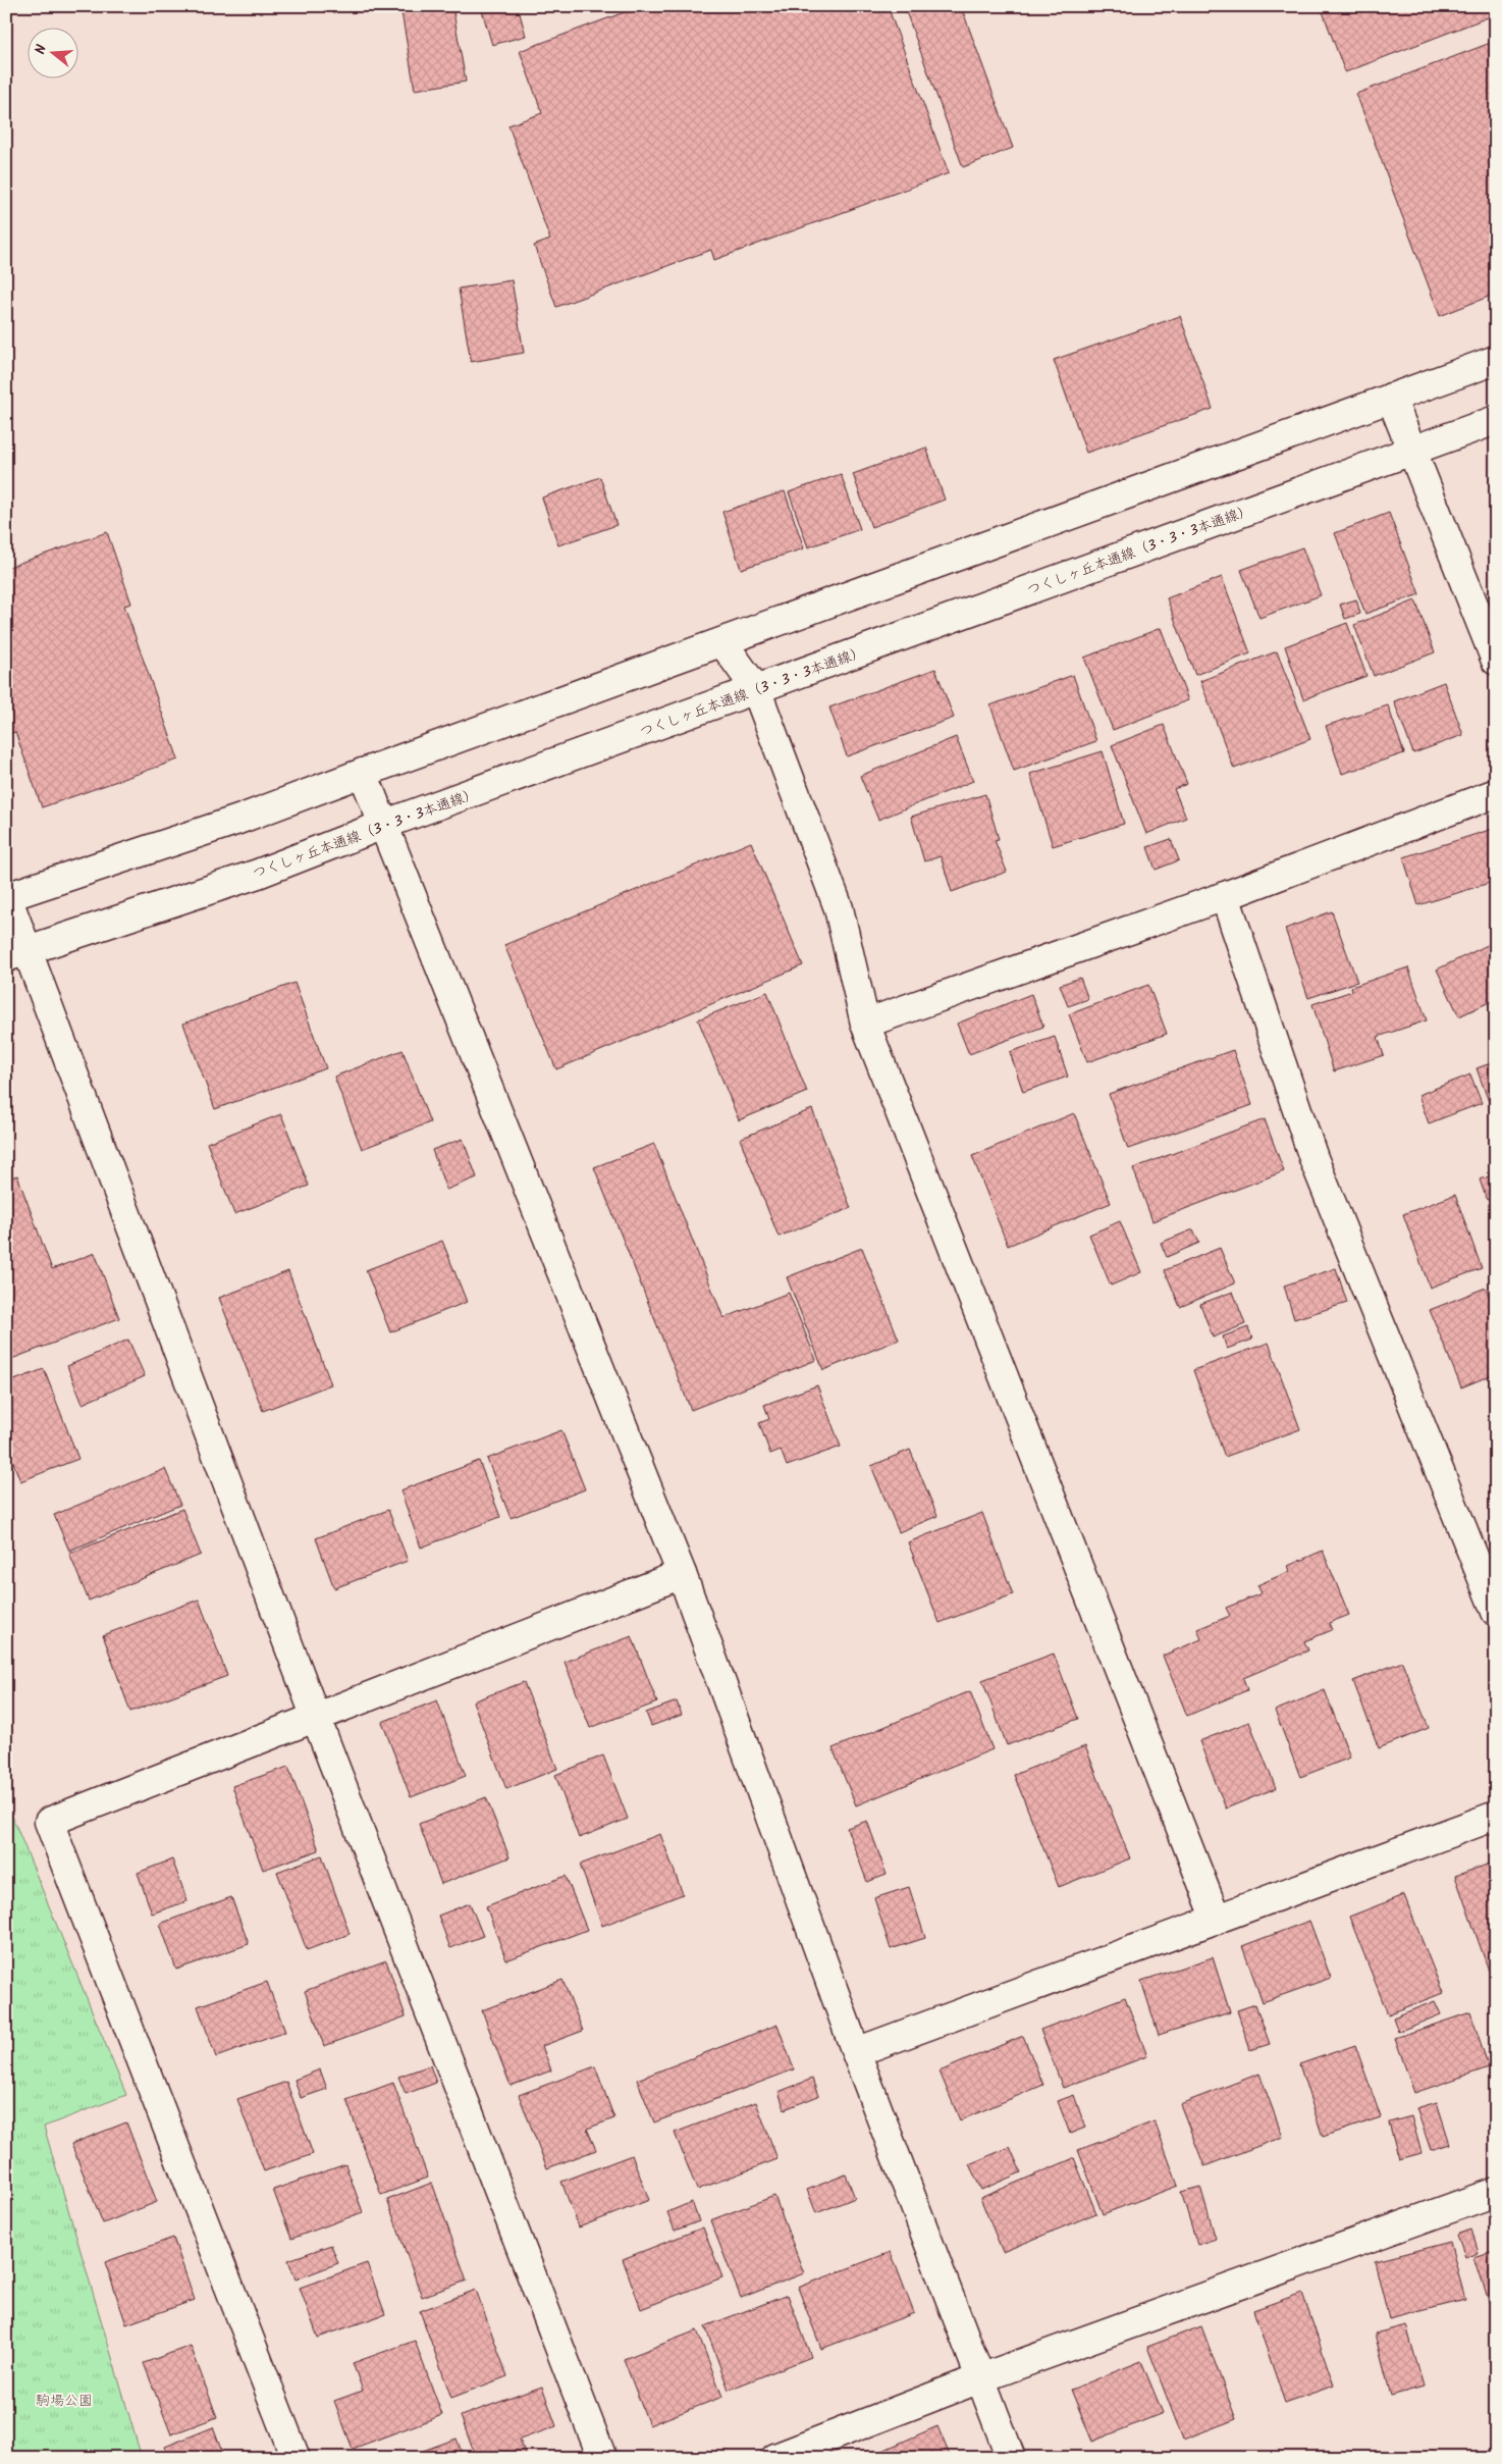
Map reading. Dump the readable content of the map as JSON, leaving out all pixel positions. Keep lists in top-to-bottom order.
{
  "streets": {
    "street": ["つくしヶ丘本通線（3・3・3本通線）"]
  },
  "parks": ["駒場公園"],
  "north": "left"
}
